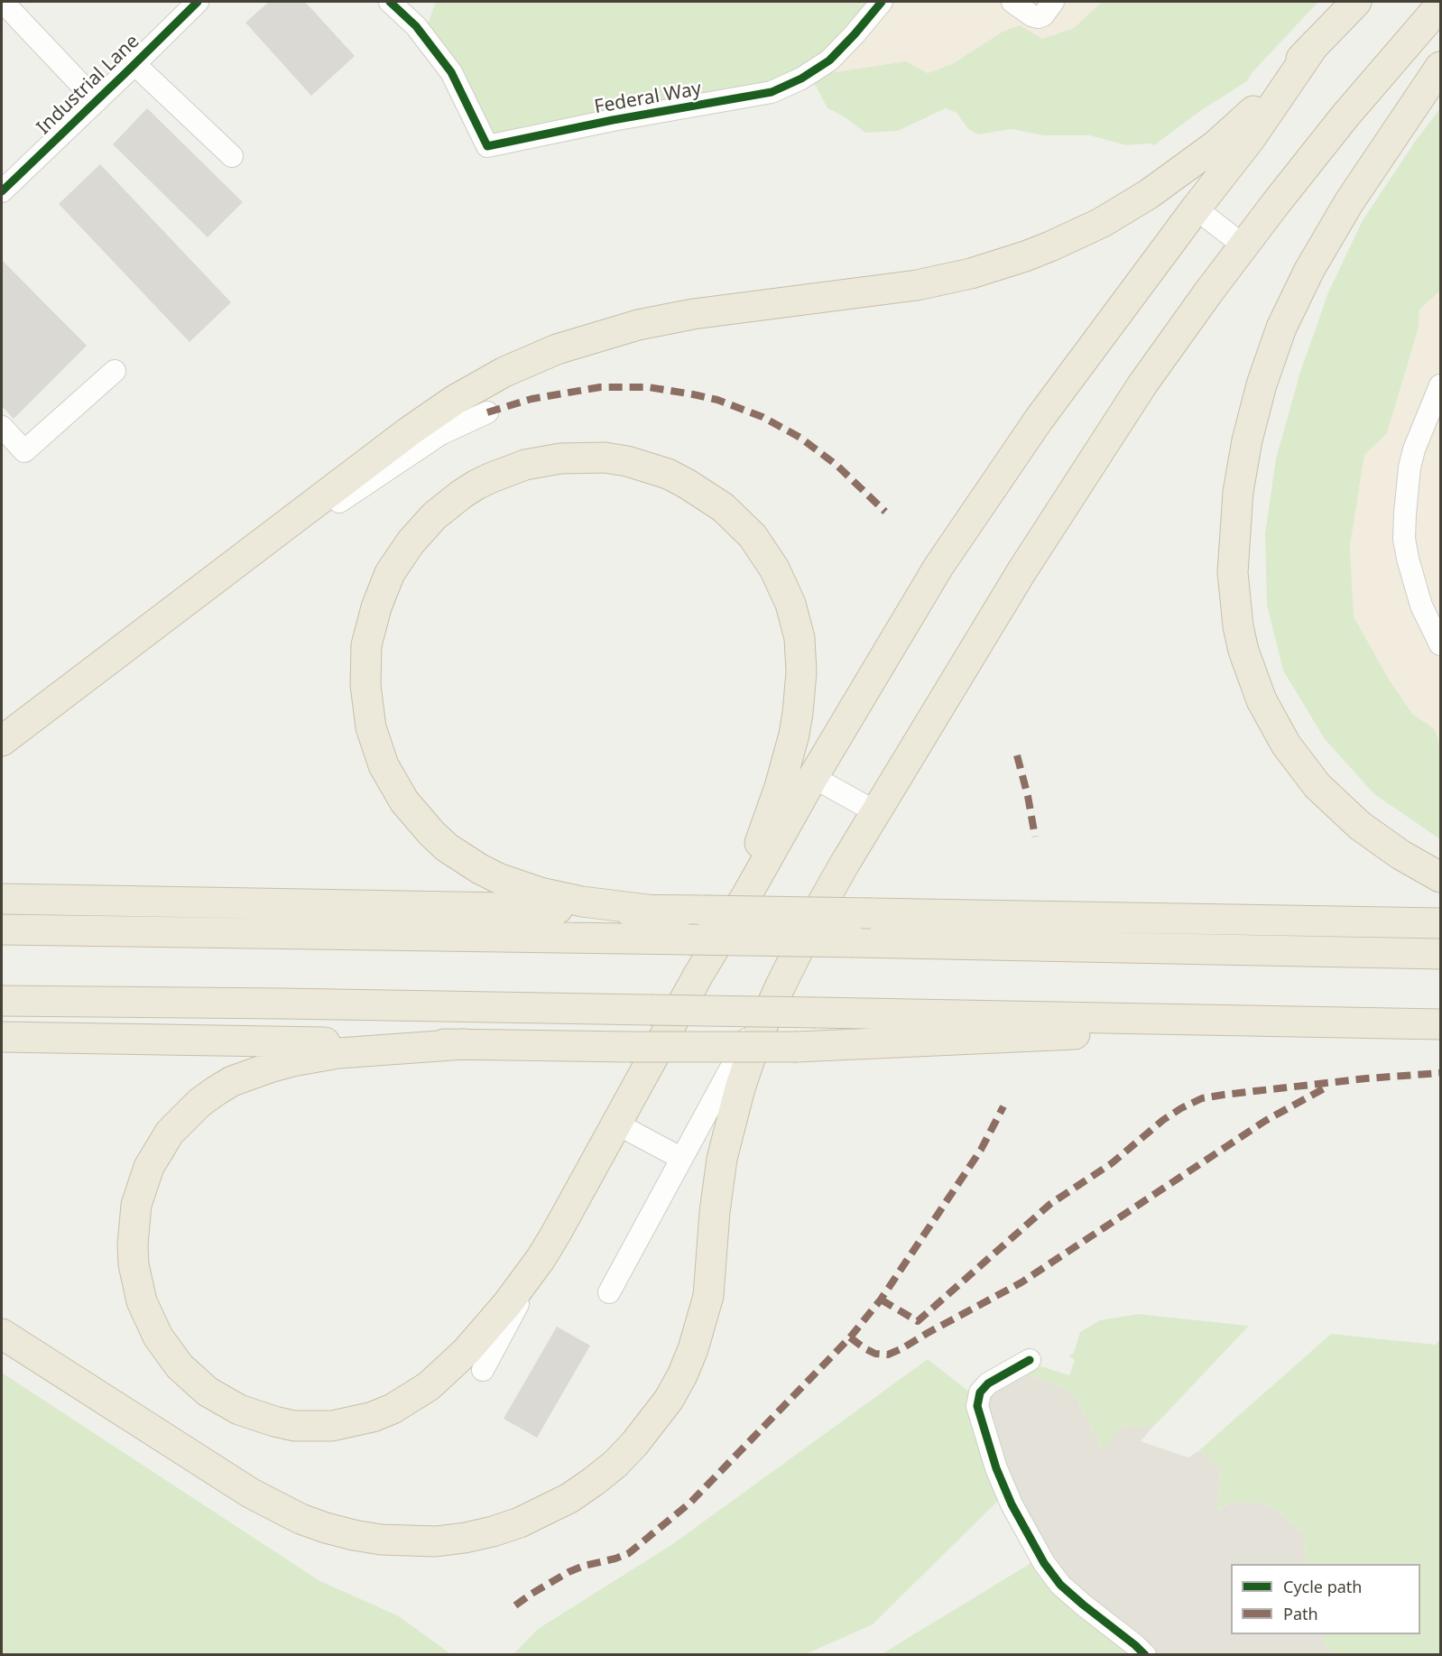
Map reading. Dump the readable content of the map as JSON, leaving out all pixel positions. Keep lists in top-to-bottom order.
{
  "streets": {
    "street": ["Industrial Lane", "Federal Way"]
  },
  "legend": ["Cycle path", "Path"]
}
